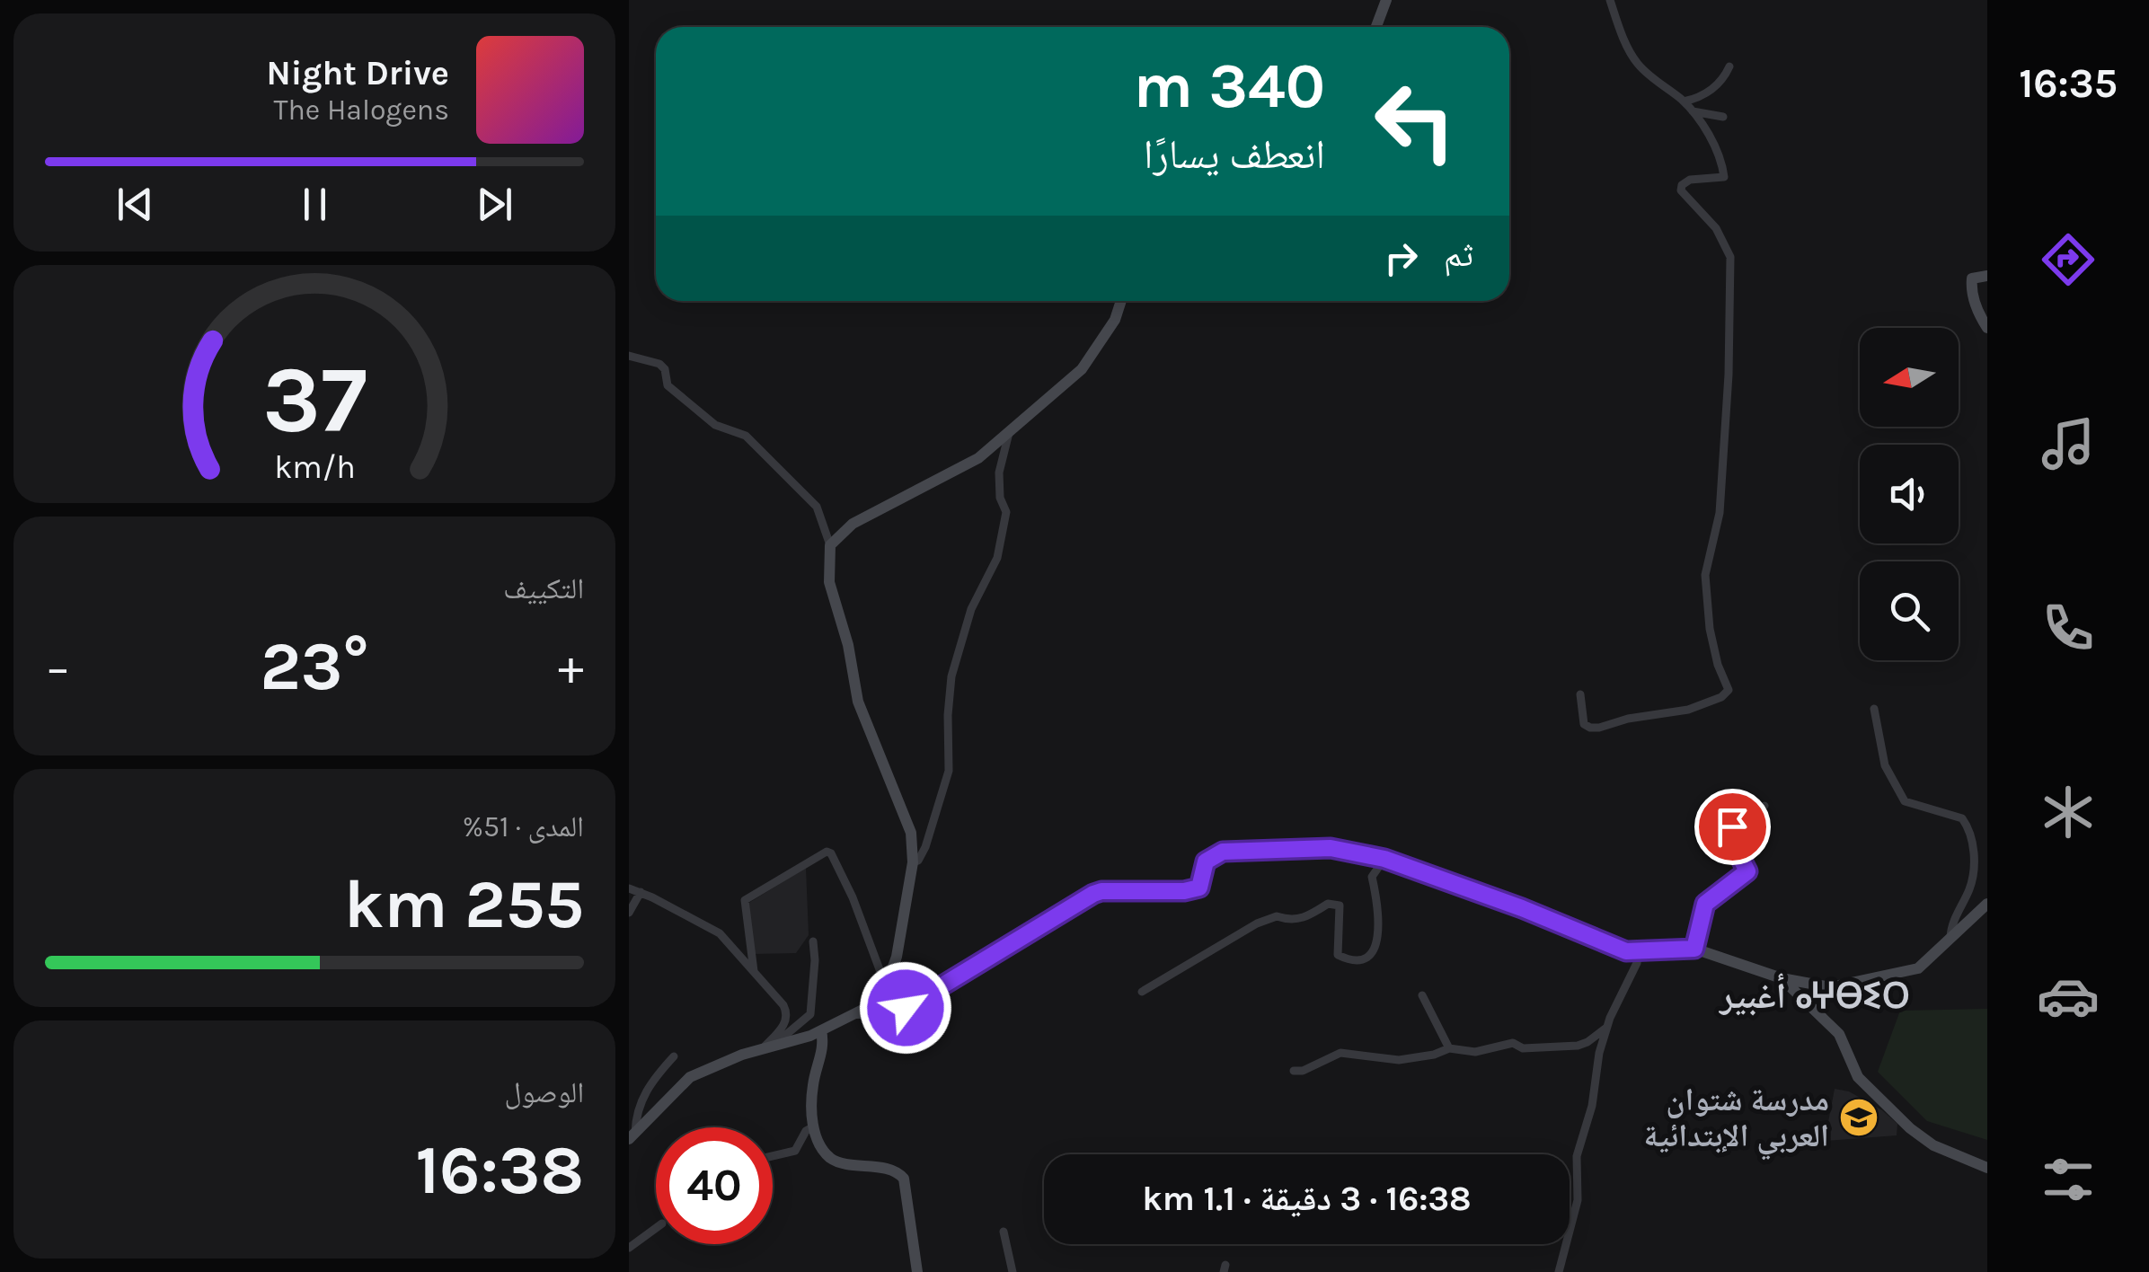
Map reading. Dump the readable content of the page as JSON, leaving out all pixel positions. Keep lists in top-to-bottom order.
{
  "districts": ["أغبير ⴰⵖⴱⵉⵔ"],
  "places": {
    "school or university": ["مدرسة شتوان العربي الإبتدائية"]
  },
  "north": "left",
  "page": {
    "tabs": "16:35",
    "turn": ["340 m", "انعطف يسارًا"],
    "song": ["Night Drive", "The Halogens"],
    "then": "ثم",
    "tile": [
      "التكييف",
      ["المدى · 51%", "255 km"],
      ["الوصول", "16:38"]
    ],
    "heat": ["−", "23°", "+"],
    "limit": "40",
    "trip": "16:38 · 3 دقيقة · 1.1 km",
    "gauge": ["37", "km/h"]
  }
}
